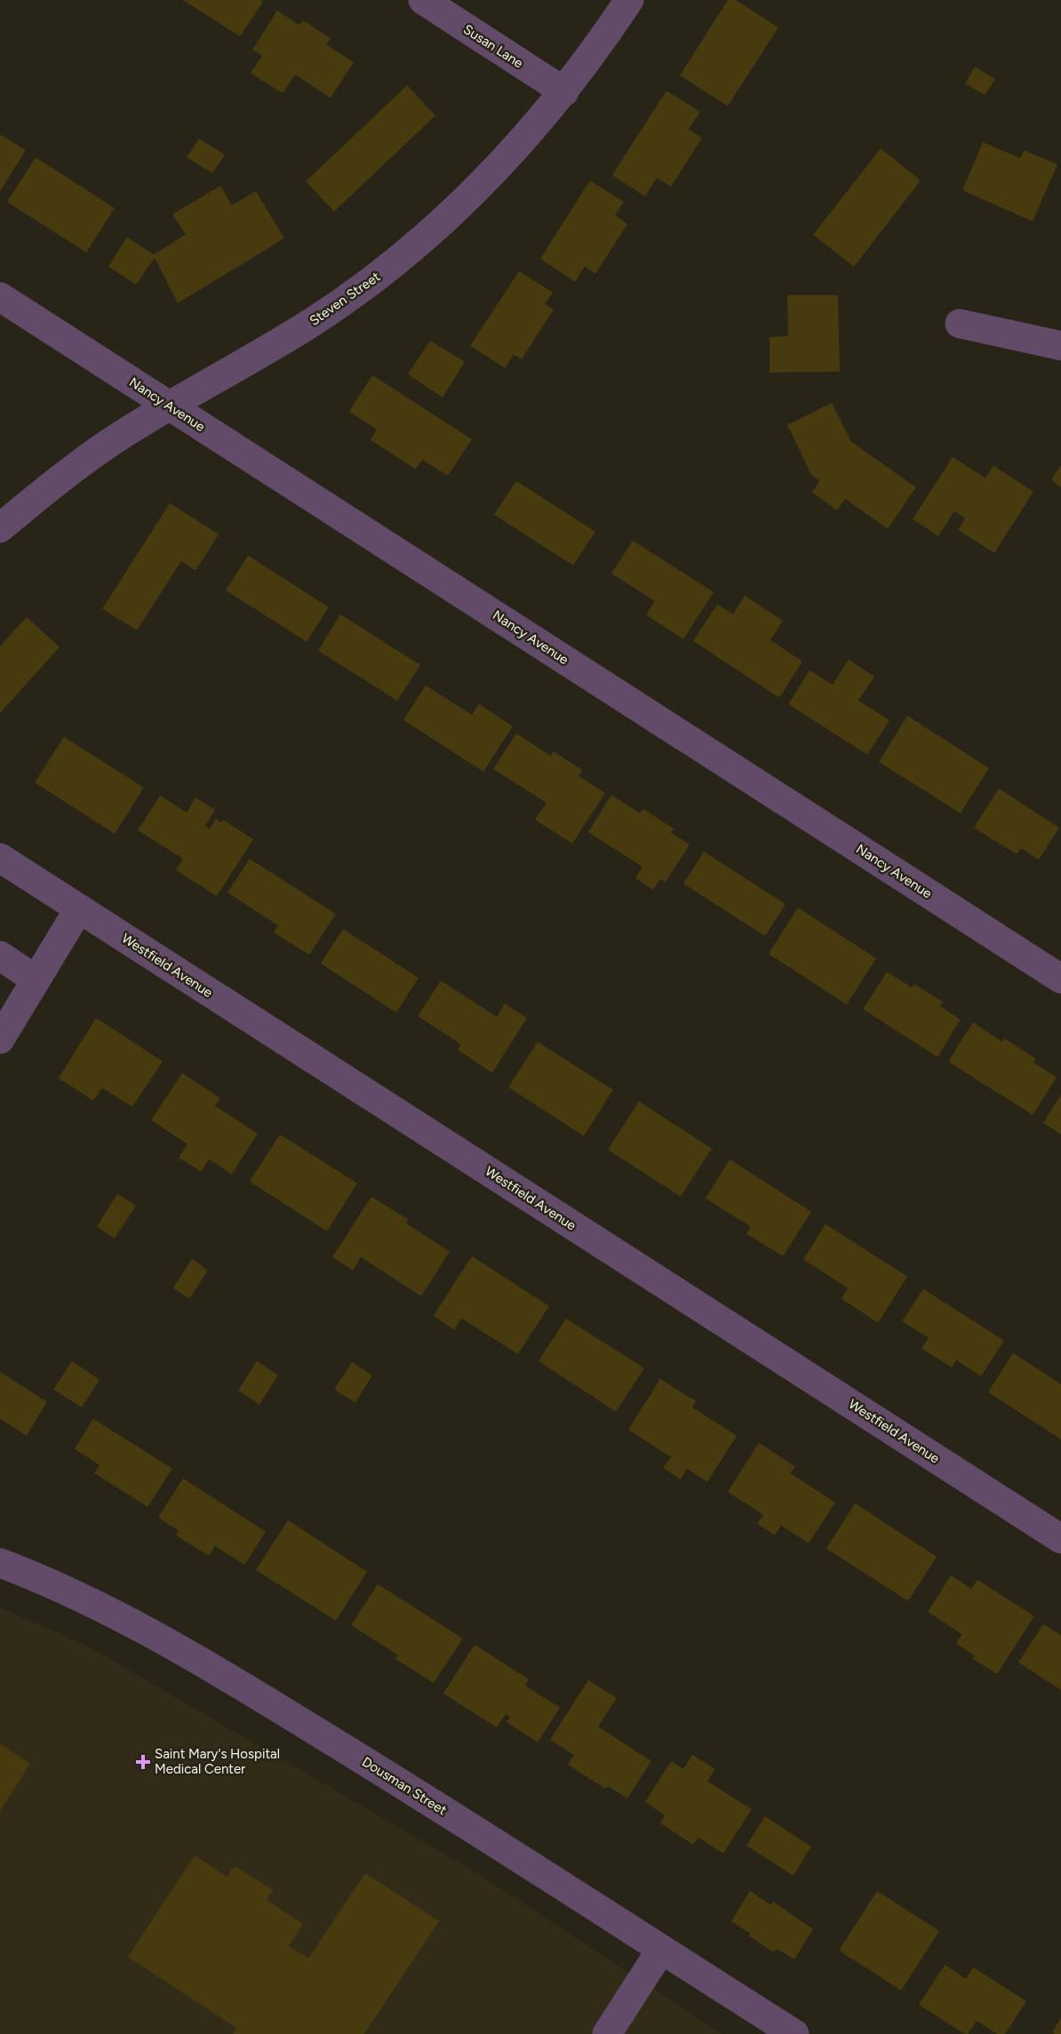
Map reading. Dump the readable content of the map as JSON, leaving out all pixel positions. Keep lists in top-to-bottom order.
{
  "streets": {
    "street": [
      "Susan Lane",
      "Steven Street",
      "Nancy Avenue",
      "Westfield Avenue",
      "Dousman Street"
    ]
  },
  "crossings": [
    ["Susan Lane", "Steven Street"],
    ["Steven Street", "Nancy Avenue"]
  ],
  "places": {
    "health": ["Saint Mary's Hospital Medical Center"]
  }
}
